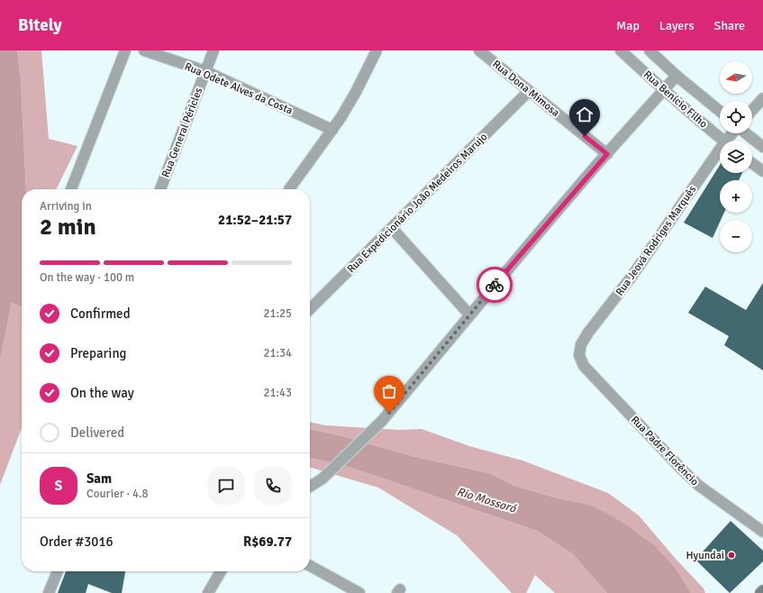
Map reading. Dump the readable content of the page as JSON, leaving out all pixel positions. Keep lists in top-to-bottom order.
{
  "streets": {
    "street": [
      "Rua Odete Alves da Costa",
      "Rua Dona Mimosa",
      "Rua Benício Filho",
      "Rua General Péricles",
      "Rua Expedicionário João Medeiros Marujo",
      "Rua Jeová Rodriges Marquês",
      "Rua Padre Florêncio"
    ]
  },
  "crossings": [
    ["Rua Odete Alves da Costa", "Rua General Péricles"],
    ["Rua Dona Mimosa", "Rua Expedicionário João Medeiros Marujo"],
    ["Rua Jeová Rodriges Marquês", "Rua Padre Florêncio"]
  ],
  "water": ["Rio Mossoró"],
  "places": ["Hyundai"],
  "north": "left",
  "page": {
    "header": "Bitely",
    "nav": ["Map", "Layers", "Share"],
    "map_buttons": ["+", "−"],
    "heading": ["2 min", "Arriving in", "21:52–21:57"],
    "panel": [
      "Sam",
      "Courier · 4.8",
      "Order #3016",
      "R$69.77"
    ],
    "bar": "On the way · 100 m",
    "list": [
      ["Confirmed", "21:25"],
      ["Preparing", "21:34"],
      ["On the way", "21:43"],
      "Delivered"
    ],
    "round": "S"
  }
}
